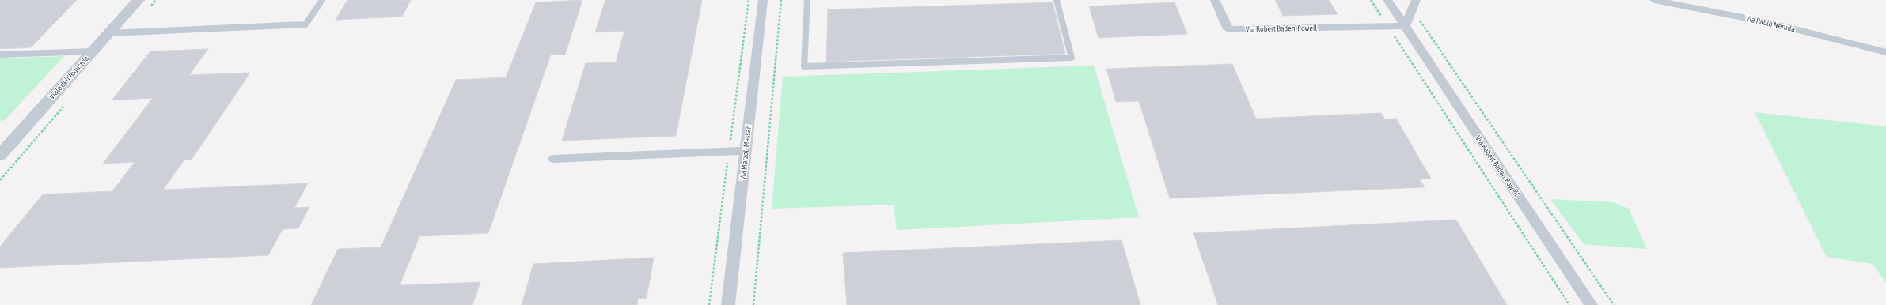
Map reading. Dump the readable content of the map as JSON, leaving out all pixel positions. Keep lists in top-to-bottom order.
{
  "streets": {
    "street": [
      "Via Pablo Neruda",
      "Via Robert Baden-Powell",
      "Viale dell'Industria",
      "Via Marzoli Massari"
    ]
  }
}
